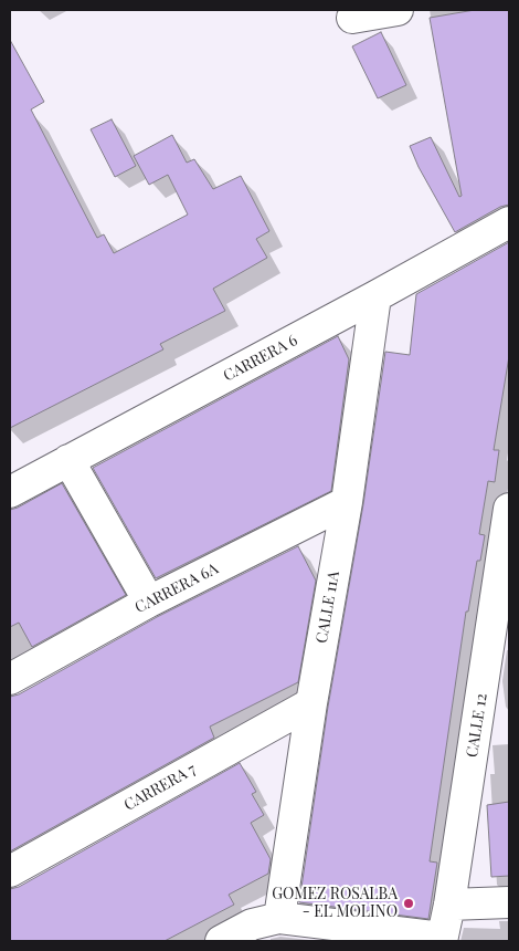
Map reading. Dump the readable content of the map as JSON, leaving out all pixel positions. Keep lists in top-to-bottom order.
{
  "streets": {
    "street": [
      "CARRERA 6",
      "CARRERA 6A",
      "CALLE 11A",
      "CALLE 12",
      "CARRERA 7"
    ]
  },
  "crossings": [
    ["CARRERA 6", "CALLE 11A"],
    ["CARRERA 6A", "CALLE 11A"],
    ["CALLE 11A", "CARRERA 7"]
  ],
  "places": ["GOMEZ ROSALBA - EL MOLINO"]
}
